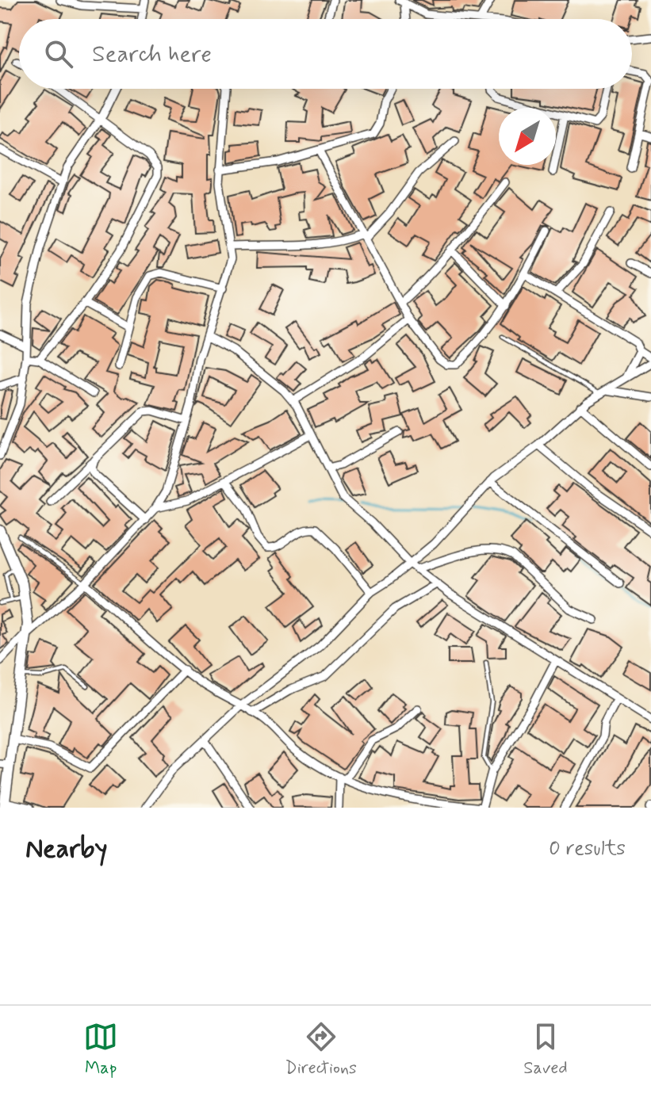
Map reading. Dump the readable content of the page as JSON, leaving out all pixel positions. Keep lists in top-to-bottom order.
{
  "north": "bottom left",
  "page": {
    "search": "Search here",
    "heading": ["Nearby", "0 results"],
    "nav": ["Map", "Directions", "Saved"]
  }
}
